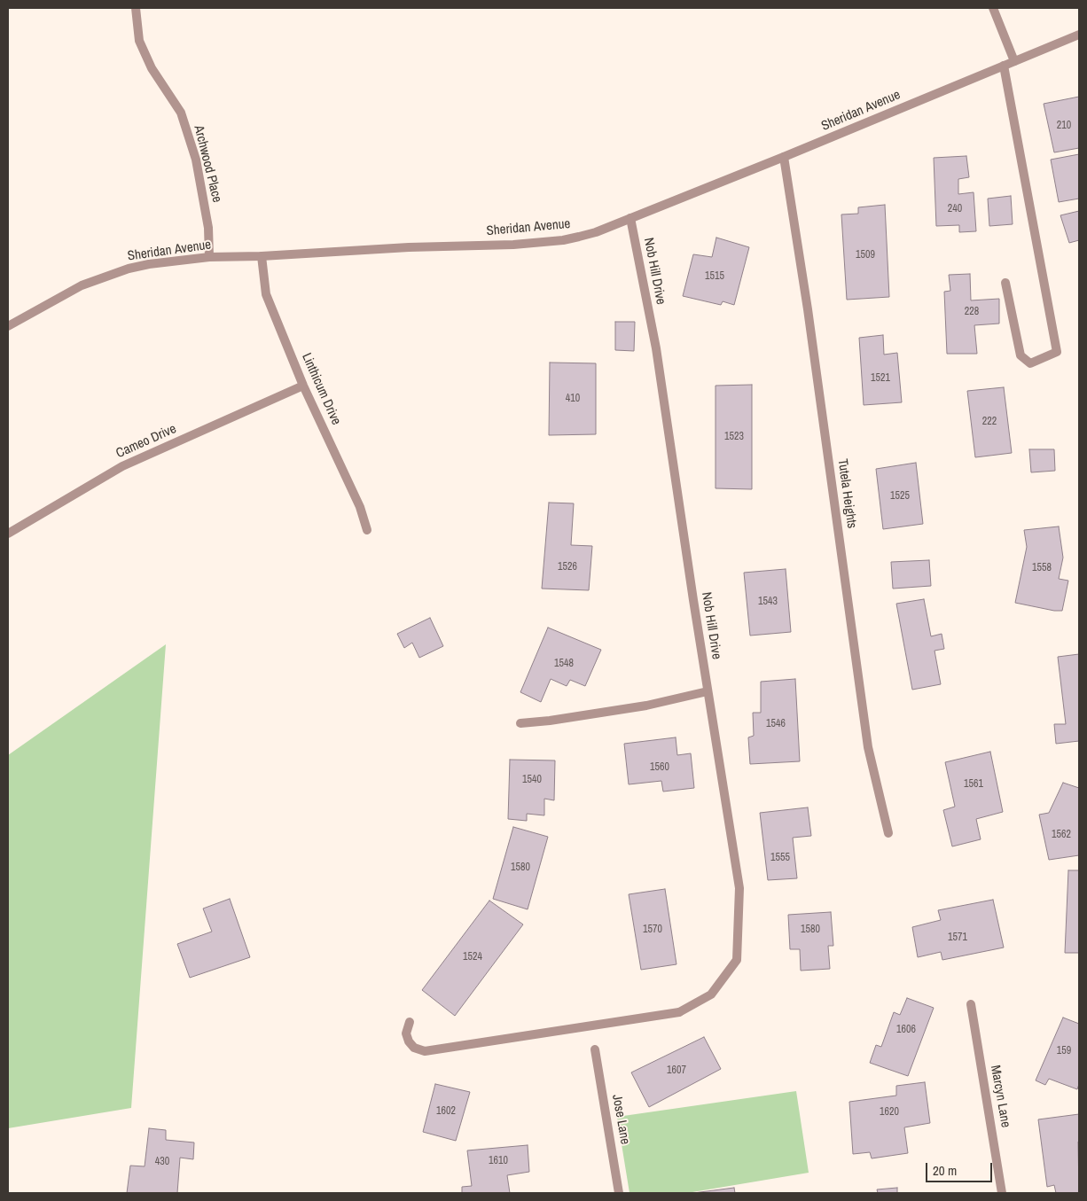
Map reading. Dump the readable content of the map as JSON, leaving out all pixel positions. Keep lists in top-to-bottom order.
{
  "streets": {
    "street": [
      "Sheridan Avenue",
      "Archwood Place",
      "Nob Hill Drive",
      "Linthicum Drive",
      "Cameo Drive",
      "Tutela Heights",
      "Marcyn Lane",
      "Jose Lane"
    ]
  },
  "crossings": [
    ["Sheridan Avenue", "Archwood Place"],
    ["Sheridan Avenue", "Nob Hill Drive"],
    ["Sheridan Avenue", "Linthicum Drive"],
    ["Sheridan Avenue", "Tutela Heights"],
    ["Linthicum Drive", "Cameo Drive"]
  ],
  "house_numbers": [
    "210",
    "240",
    "1509",
    "1515",
    "228",
    "1521",
    "410",
    "222",
    "1523",
    "1525",
    "1526",
    "1558",
    "1543",
    "1548",
    "1546",
    "1560",
    "1540",
    "1561",
    "1562",
    "1555",
    "1580",
    "1570",
    "1580",
    "1571",
    "1524",
    "1606",
    "159",
    "1607",
    "1602",
    "1620",
    "1610",
    "430"
  ],
  "scale_bar": "20 m"
}
